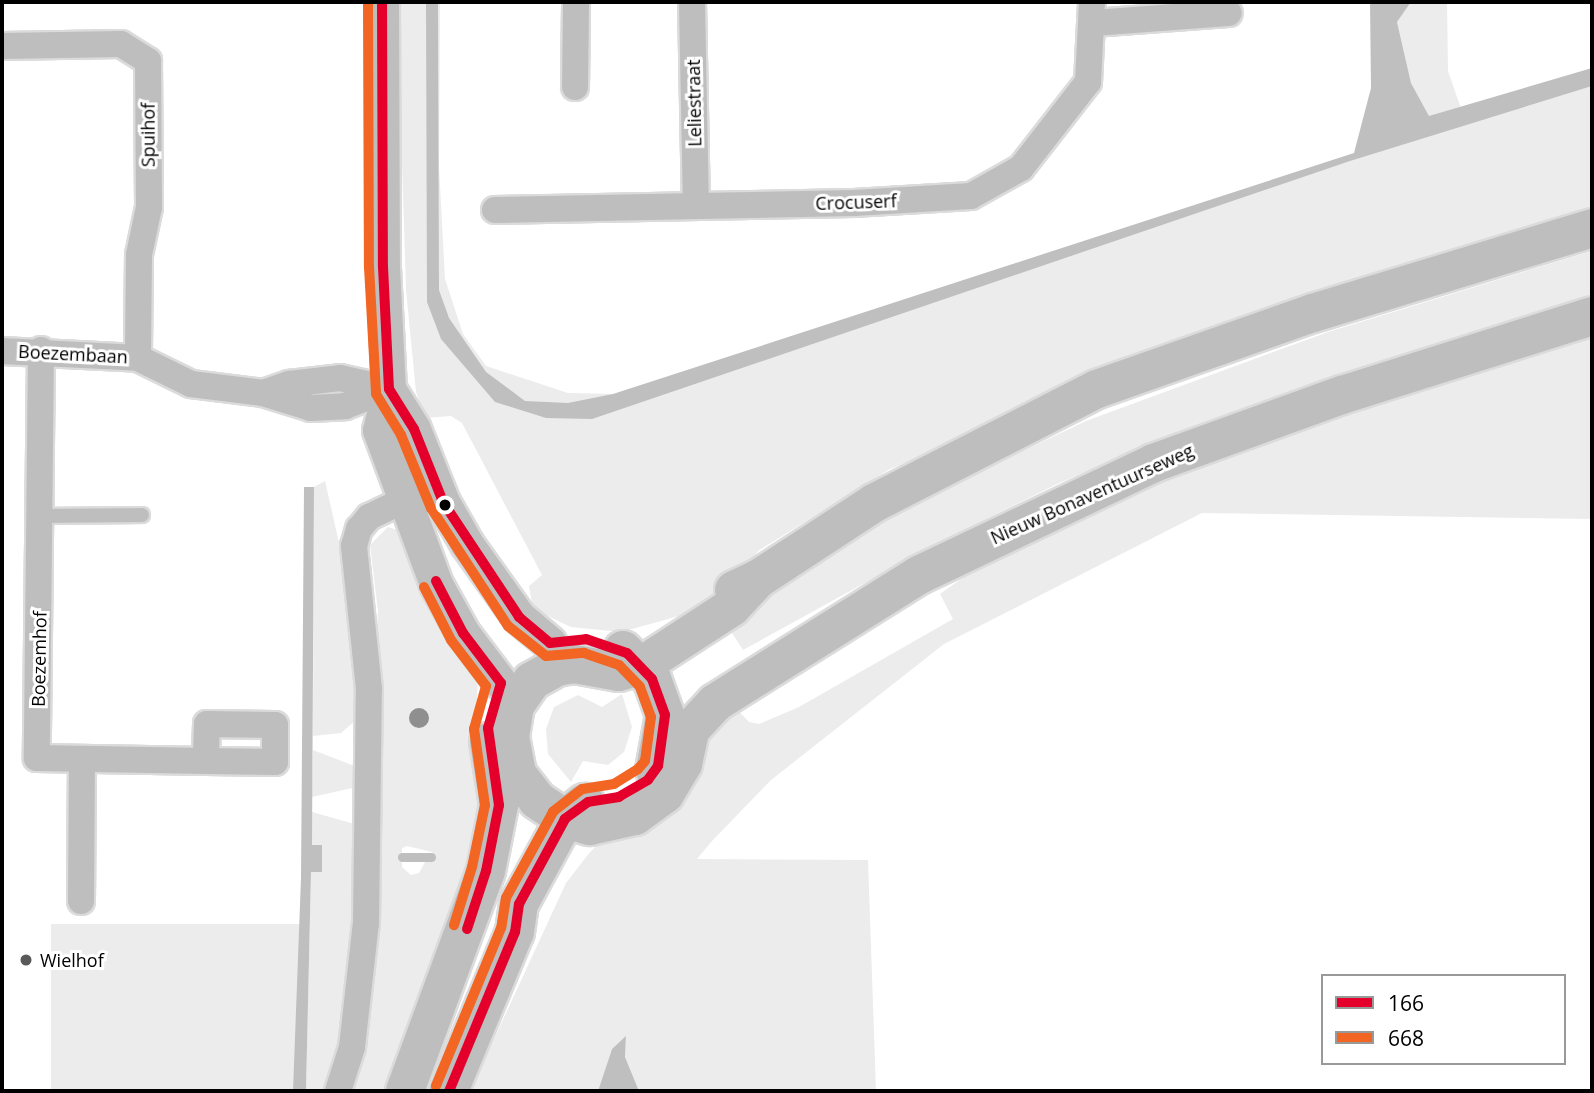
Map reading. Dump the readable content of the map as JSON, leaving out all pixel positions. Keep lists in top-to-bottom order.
{
  "streets": {
    "main road": ["Nieuw Bonaventuurseweg"],
    "street": [
      "Leliestraat",
      "Spuihof",
      "Crocuserf",
      "Boezembaan",
      "Boezemhof"
    ]
  },
  "crossings": [
    ["Leliestraat", "Crocuserf"],
    ["Spuihof", "Boezembaan"],
    ["Boezembaan", "Boezemhof"]
  ],
  "places": ["Wielhof"],
  "lines": ["transit line 166", "transit line 668"],
  "legend": ["166", "668"]
}
